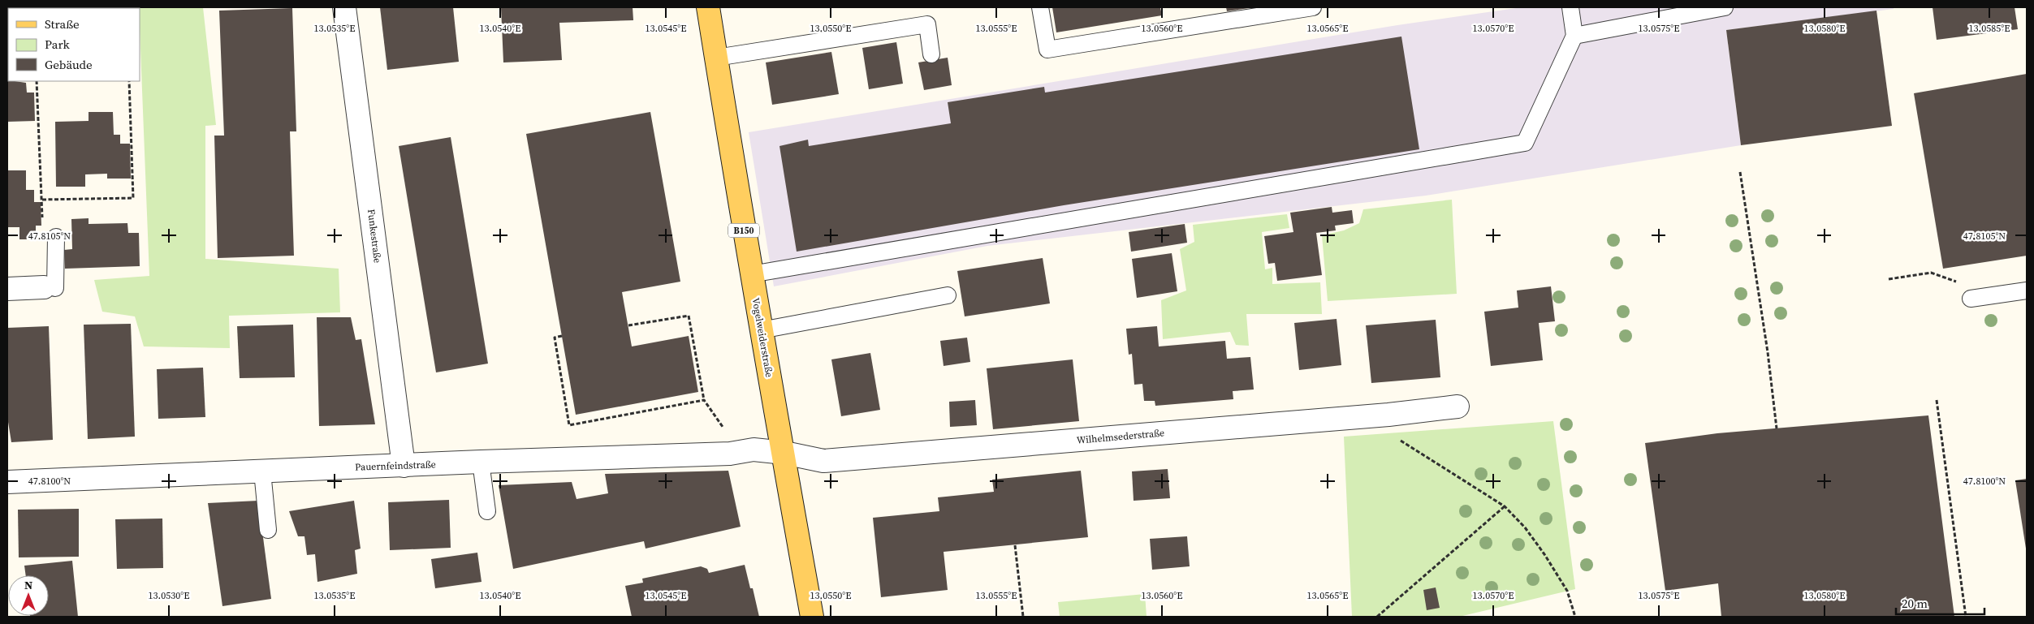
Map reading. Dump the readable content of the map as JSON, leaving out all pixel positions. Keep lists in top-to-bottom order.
{
  "streets": {
    "main road": ["B150", "Vogelweiderstraße"],
    "street": ["Funkestraße", "Wilhelmsederstraße", "Pauernfeindstraße"]
  },
  "crossings": [
    ["Funkestraße", "Pauernfeindstraße"],
    ["Vogelweiderstraße", "Wilhelmsederstraße"],
    ["Vogelweiderstraße", "Pauernfeindstraße"],
    ["Wilhelmsederstraße", "Pauernfeindstraße"]
  ],
  "legend": ["Straße", "Park", "Gebäude"],
  "scale_bar": "20 m",
  "north": "top",
  "coordinates": [
    "13.0535°E",
    "13.0540°E",
    "13.0545°E",
    "13.0550°E",
    "13.0555°E",
    "13.0560°E",
    "13.0565°E",
    "13.0570°E",
    "13.0575°E",
    "13.0580°E",
    "13.0585°E",
    "47.8105°N",
    "47.8100°N",
    "13.0530°E"
  ]
}
